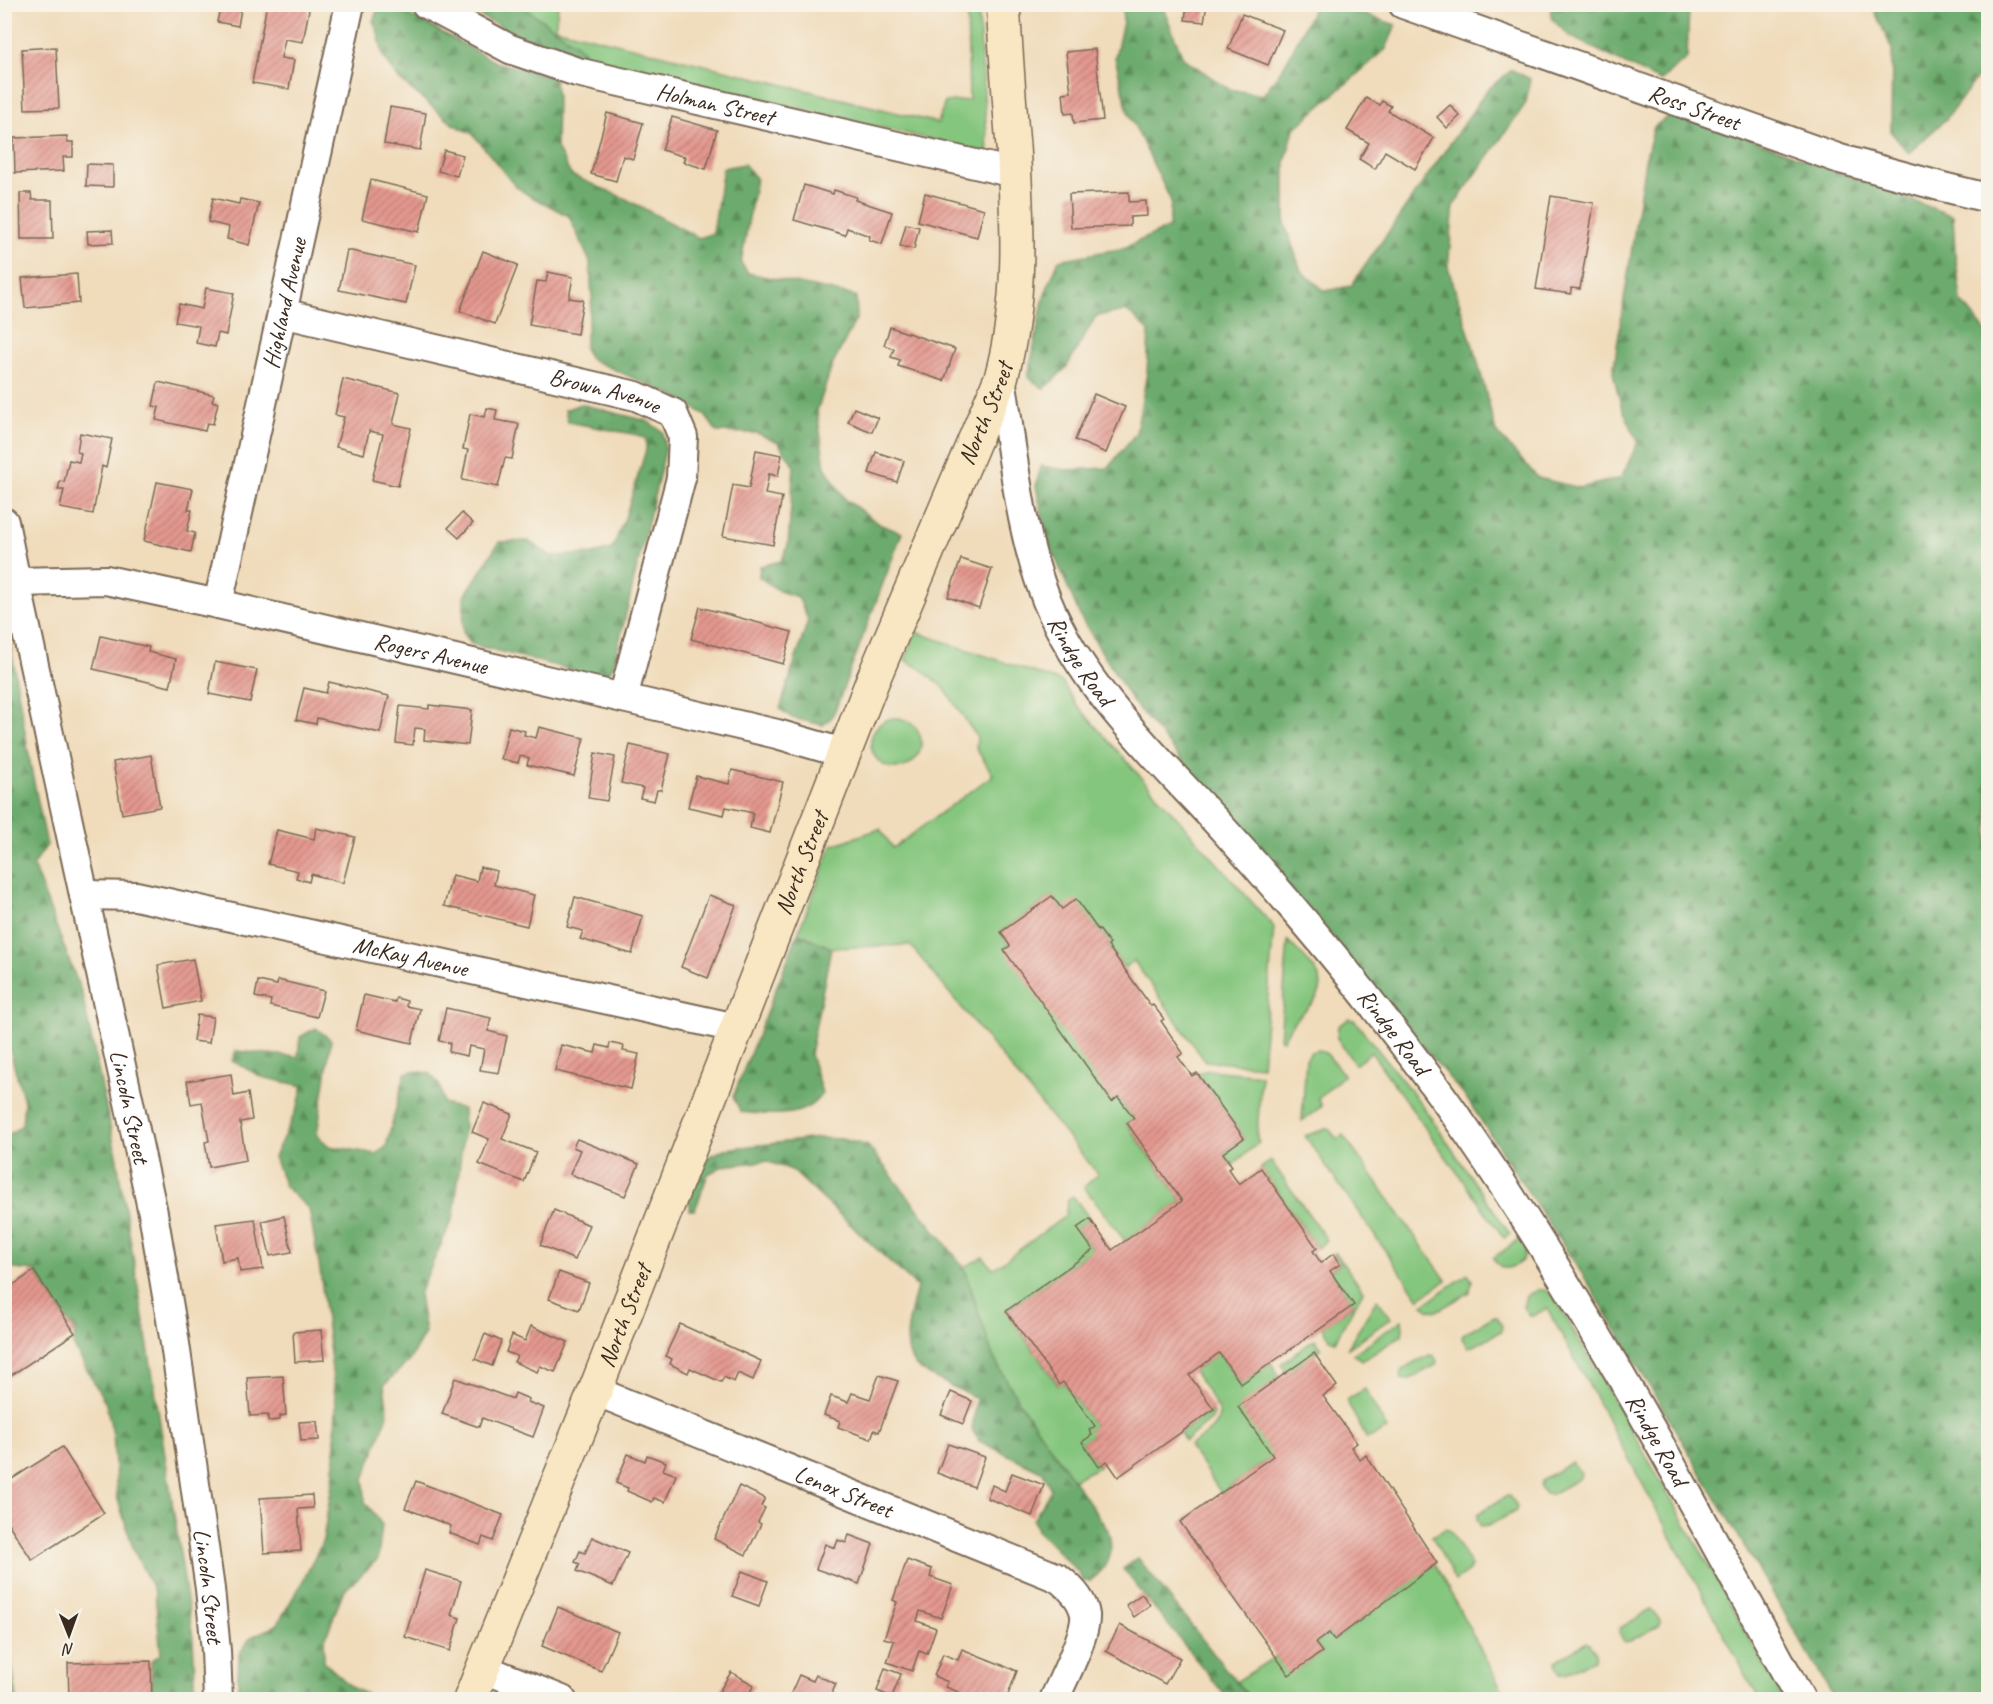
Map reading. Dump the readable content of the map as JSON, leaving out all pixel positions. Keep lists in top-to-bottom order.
{
  "streets": {
    "street": [
      "Holman Street",
      "Ross Street",
      "Highland Avenue",
      "Brown Avenue",
      "North Street",
      "Rogers Avenue",
      "Rindge Road",
      "McKay Avenue",
      "Lincoln Street",
      "Lenox Street"
    ]
  },
  "crossings": [
    ["Holman Street", "North Street"],
    ["Highland Avenue", "Brown Avenue"],
    ["Highland Avenue", "Rogers Avenue"],
    ["Brown Avenue", "Rogers Avenue"],
    ["North Street", "Rogers Avenue"],
    ["North Street", "Rindge Road"],
    ["North Street", "McKay Avenue"],
    ["North Street", "Lenox Street"],
    ["Rogers Avenue", "Lincoln Street"],
    ["McKay Avenue", "Lincoln Street"]
  ],
  "north": "bottom"
}
